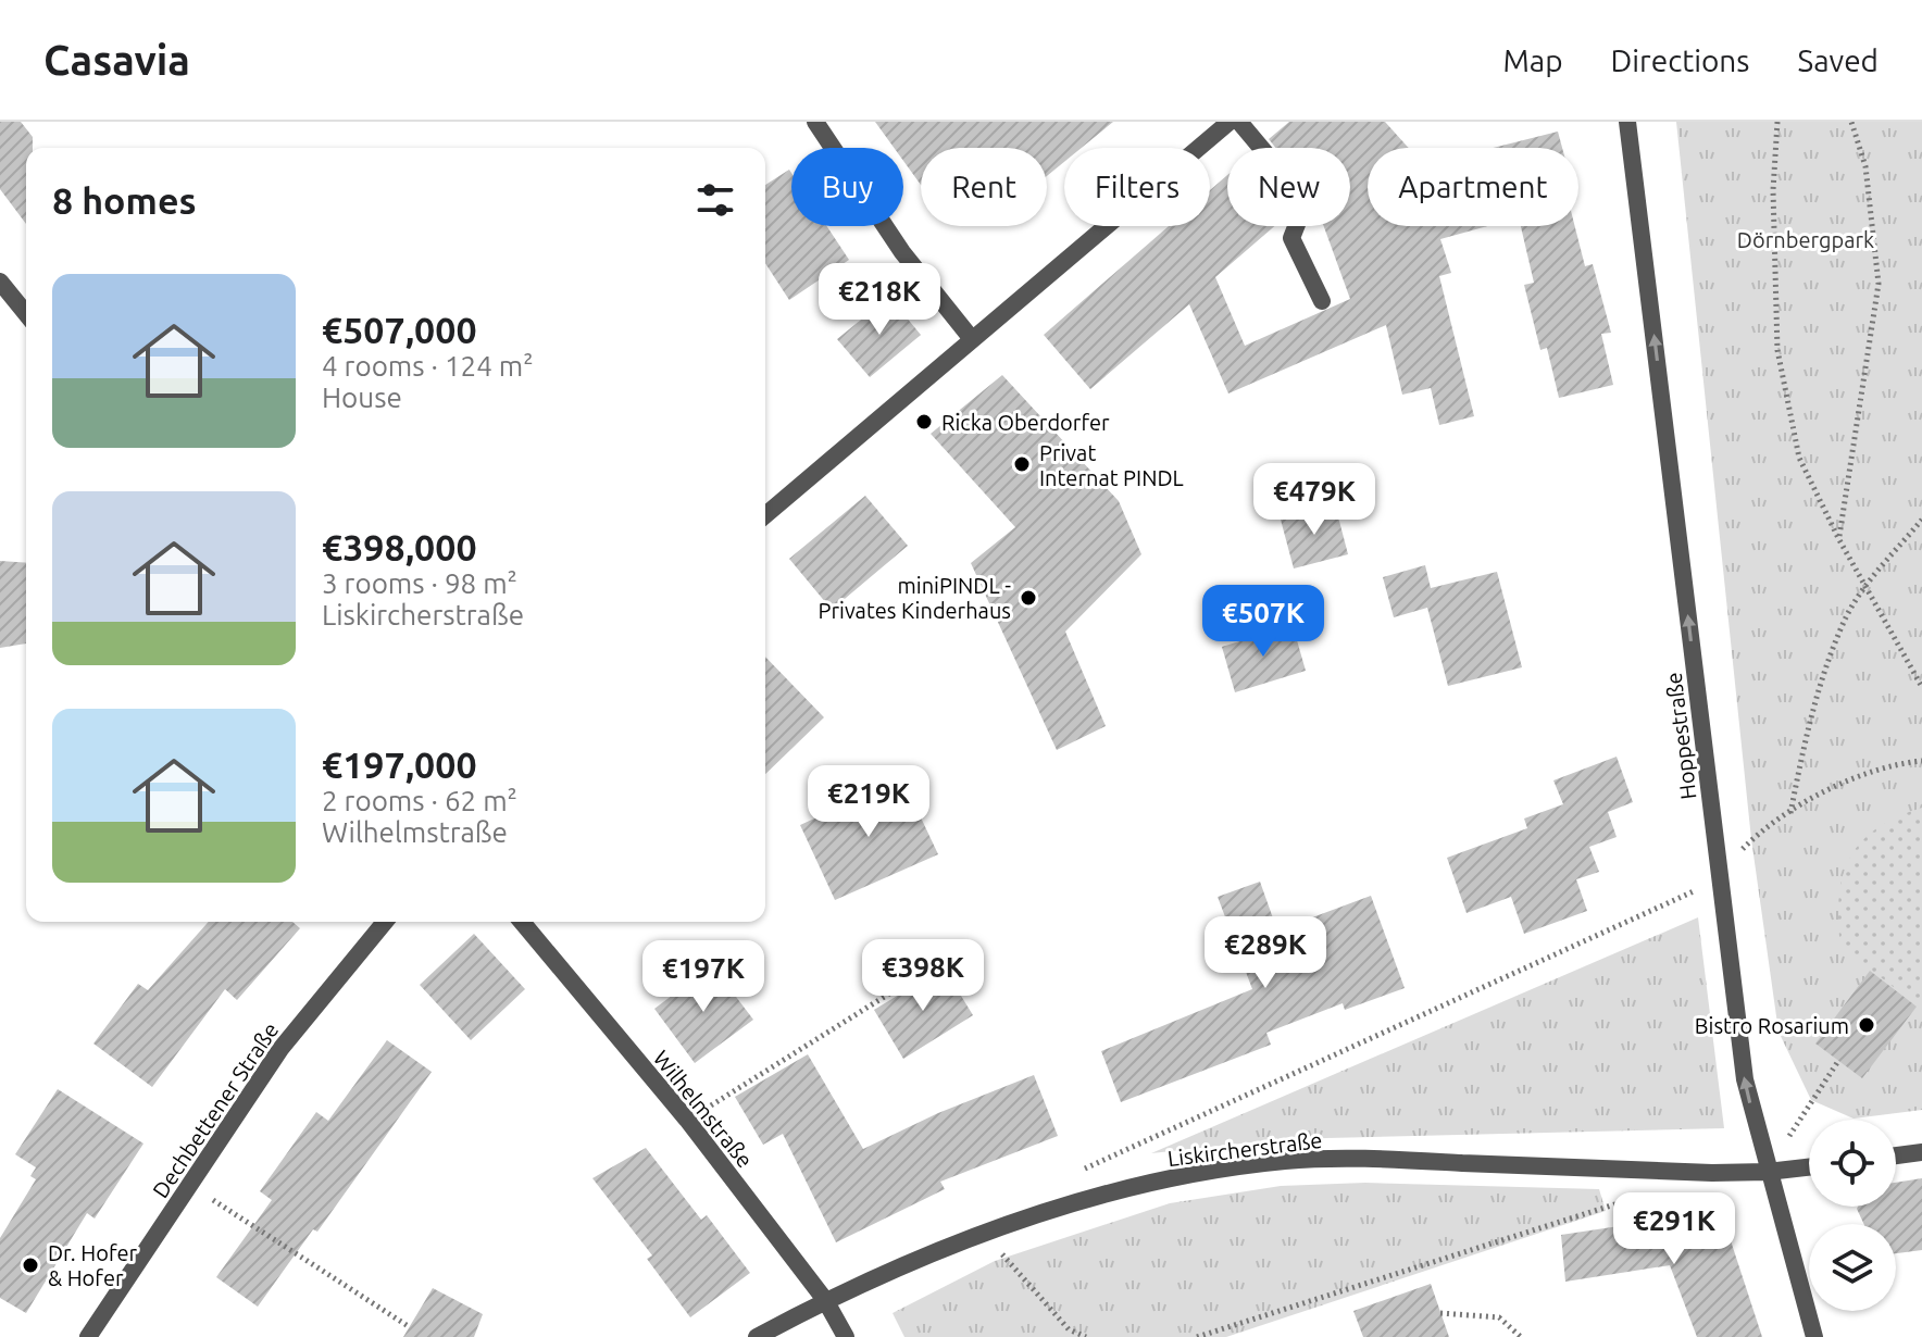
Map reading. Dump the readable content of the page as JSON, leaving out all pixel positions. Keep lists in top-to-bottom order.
{
  "streets": {
    "street": [
      "Hoppestraße",
      "Wilhelmstraße",
      "Dechbettener Straße",
      "Liskircherstraße"
    ]
  },
  "crossings": [
    ["Hoppestraße", "Liskircherstraße"],
    ["Wilhelmstraße", "Liskircherstraße"]
  ],
  "one_way": ["Hoppestraße"],
  "parks": ["Dörnbergpark"],
  "places": [
    "Ricka Oberdorfer",
    "Privat Internat PINDL",
    "miniPINDL - Privates Kinderhaus",
    "Bistro Rosarium",
    "Dr. Hofer & Hofer"
  ],
  "page": {
    "header": "Casavia",
    "nav": ["Map", "Directions", "Saved"],
    "chip": [
      "Buy",
      "Rent",
      "Filters",
      "New",
      "Apartment"
    ],
    "heading": "8 homes",
    "list": [
      {
        "name": "€507,000",
        "note": "4 rooms · 124 m² · House"
      },
      {
        "name": "€398,000",
        "note": "3 rooms · 98 m² · Liskircherstraße"
      },
      {
        "name": "€197,000",
        "note": "2 rooms · 62 m² · Wilhelmstraße"
      }
    ],
    "price": [
      "€218K",
      "€479K",
      "€507K",
      "€219K",
      "€289K",
      "€398K",
      "€197K",
      "€291K"
    ]
  }
}
